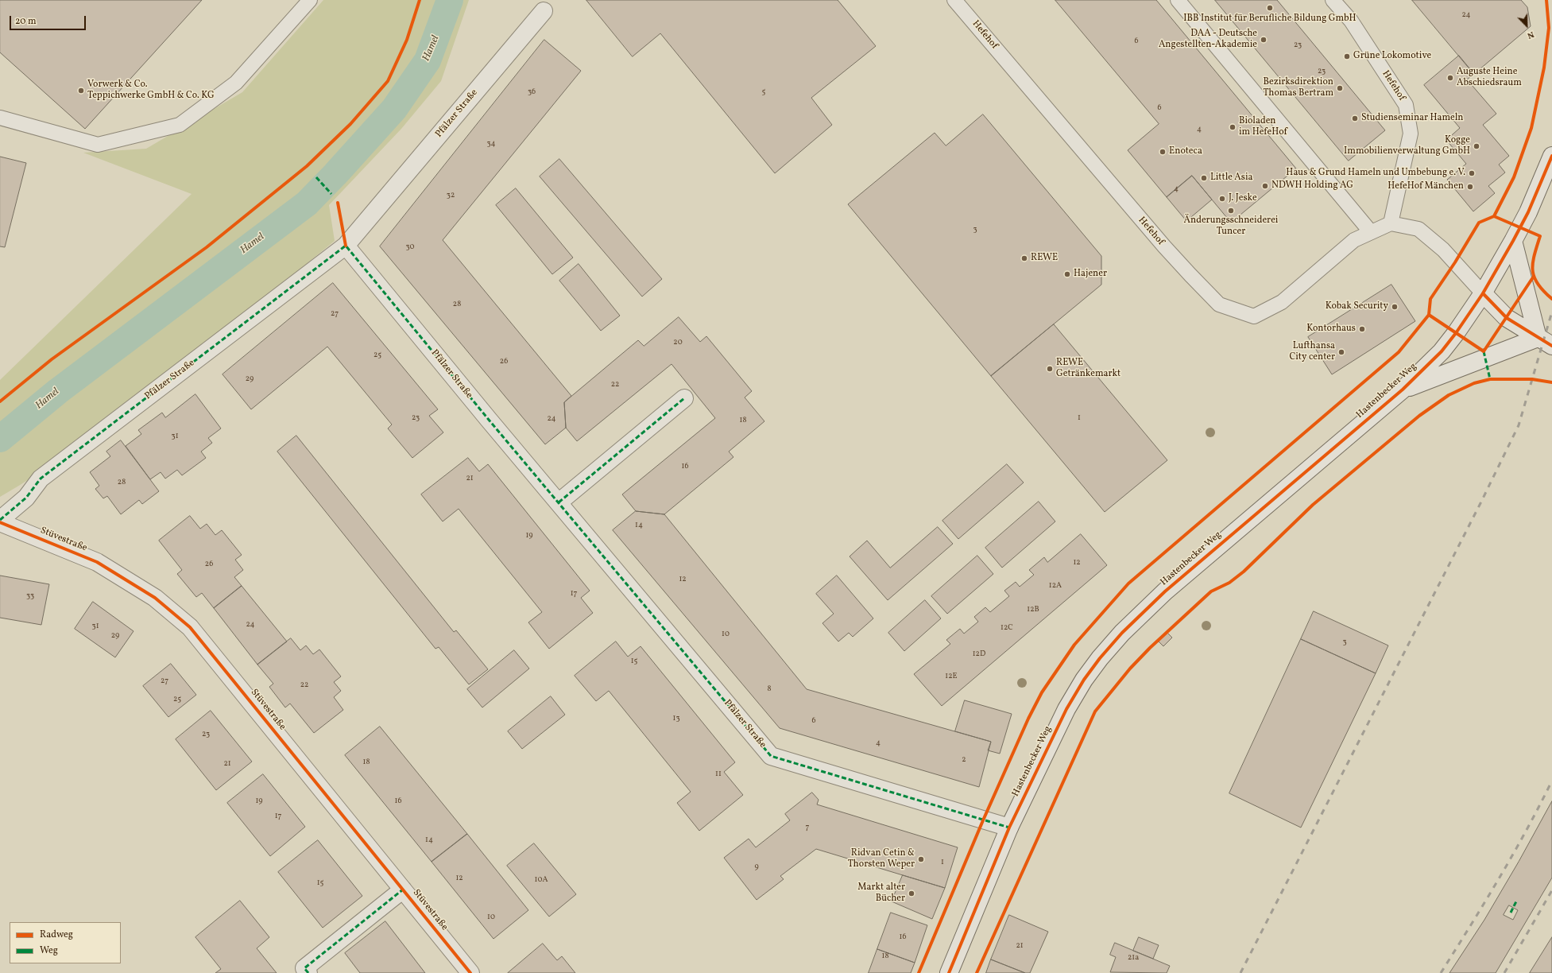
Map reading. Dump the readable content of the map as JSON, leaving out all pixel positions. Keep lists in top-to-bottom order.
{
  "streets": {
    "street": ["Pfälzer Straße", "Hastenbecker Weg", "Stüvestraße"],
    "lane": ["Hefehof"]
  },
  "crossings": [
    ["Pfälzer Straße", "Hastenbecker Weg"],
    ["Pfälzer Straße", "Stüvestraße"]
  ],
  "water": ["Hamel"],
  "places": [
    "IBB Institut für Berufliche Bildung GmbH",
    "DAA - Deutsche Angestellten-Akademie",
    "Grüne Lokomotive",
    "Auguste Heine Abschiedsraum",
    "Bezirksdirektion Thomas Bertram",
    "Vorwerk & Co. Teppichwerke GmbH & Co. KG",
    "Studienseminar Hameln",
    "Bioladen im HefeHof",
    "Kogge Immobilienverwaltung GmbH",
    "Enoteca",
    "Haus & Grund Hameln und Umbebung e. V.",
    "Little Asia",
    "NDWH Holding AG",
    "HefeHof Mänchen",
    "J. Jeske",
    "Änderungsschneiderei Tuncer",
    "REWE",
    "Hajener",
    "Kobak Security",
    "Kontorhaus",
    "Lufthansa City center",
    "REWE Getränkemarkt",
    "Ridvan Cetin & Thorsten Weper",
    "Markt alter Bücher"
  ],
  "house_numbers": [
    "24",
    "6",
    "23",
    "23",
    "36",
    "5",
    "6",
    "4",
    "34",
    "4",
    "32",
    "3",
    "30",
    "28",
    "27",
    "20",
    "25",
    "26",
    "29",
    "22",
    "23",
    "1",
    "24",
    "18",
    "31",
    "16",
    "21",
    "28",
    "14",
    "19",
    "12",
    "26",
    "12",
    "12A",
    "17",
    "33",
    "12B",
    "24",
    "31",
    "12C",
    "10",
    "29",
    "3",
    "12D",
    "15",
    "12E",
    "27",
    "22",
    "8",
    "25",
    "13",
    "6",
    "23",
    "4",
    "2",
    "18",
    "21",
    "11",
    "19",
    "16",
    "17",
    "7",
    "14",
    "1",
    "9",
    "12",
    "10A",
    "15",
    "10",
    "16",
    "21",
    "18",
    "21a"
  ],
  "legend": ["Radweg", "Weg"],
  "scale_bar": "20 m",
  "north": "bottom right"
}
